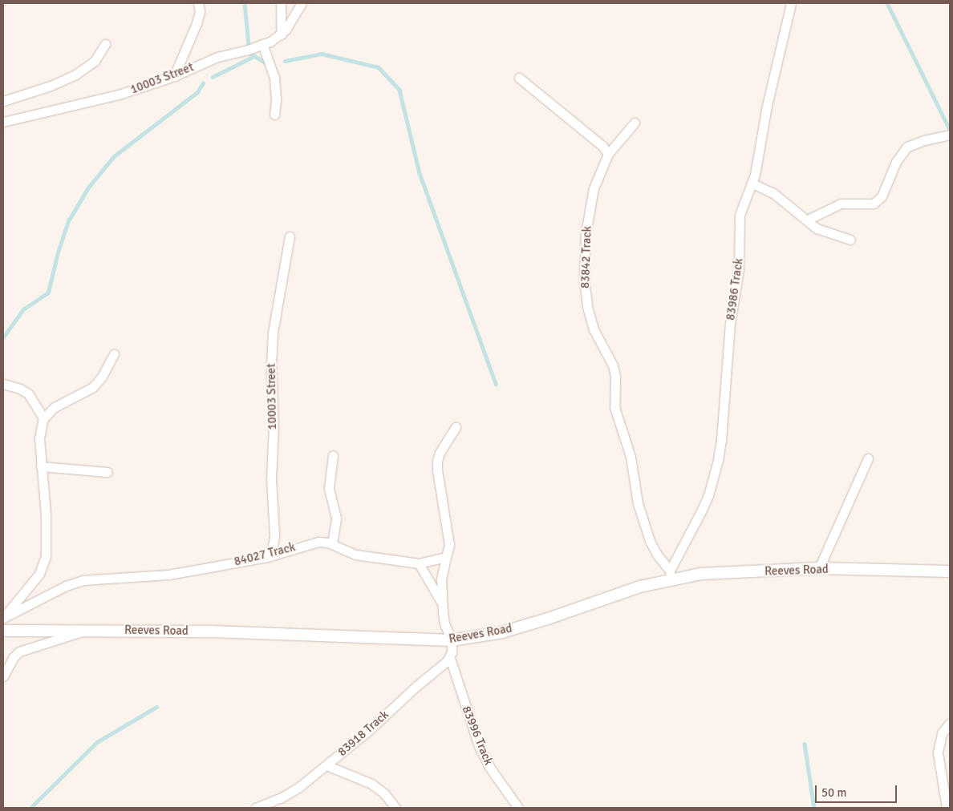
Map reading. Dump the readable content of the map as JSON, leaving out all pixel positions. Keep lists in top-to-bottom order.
{
  "streets": {
    "street": [
      "10003 Street",
      "83842 Track",
      "83986 Track",
      "84027 Track",
      "Reeves Road",
      "83918 Track",
      "83996 Track"
    ]
  },
  "crossings": [
    ["10003 Street", "84027 Track"],
    ["83842 Track", "83986 Track"],
    ["83842 Track", "Reeves Road"],
    ["83986 Track", "Reeves Road"],
    ["83918 Track", "83996 Track"]
  ],
  "scale_bar": "50 m"
}
